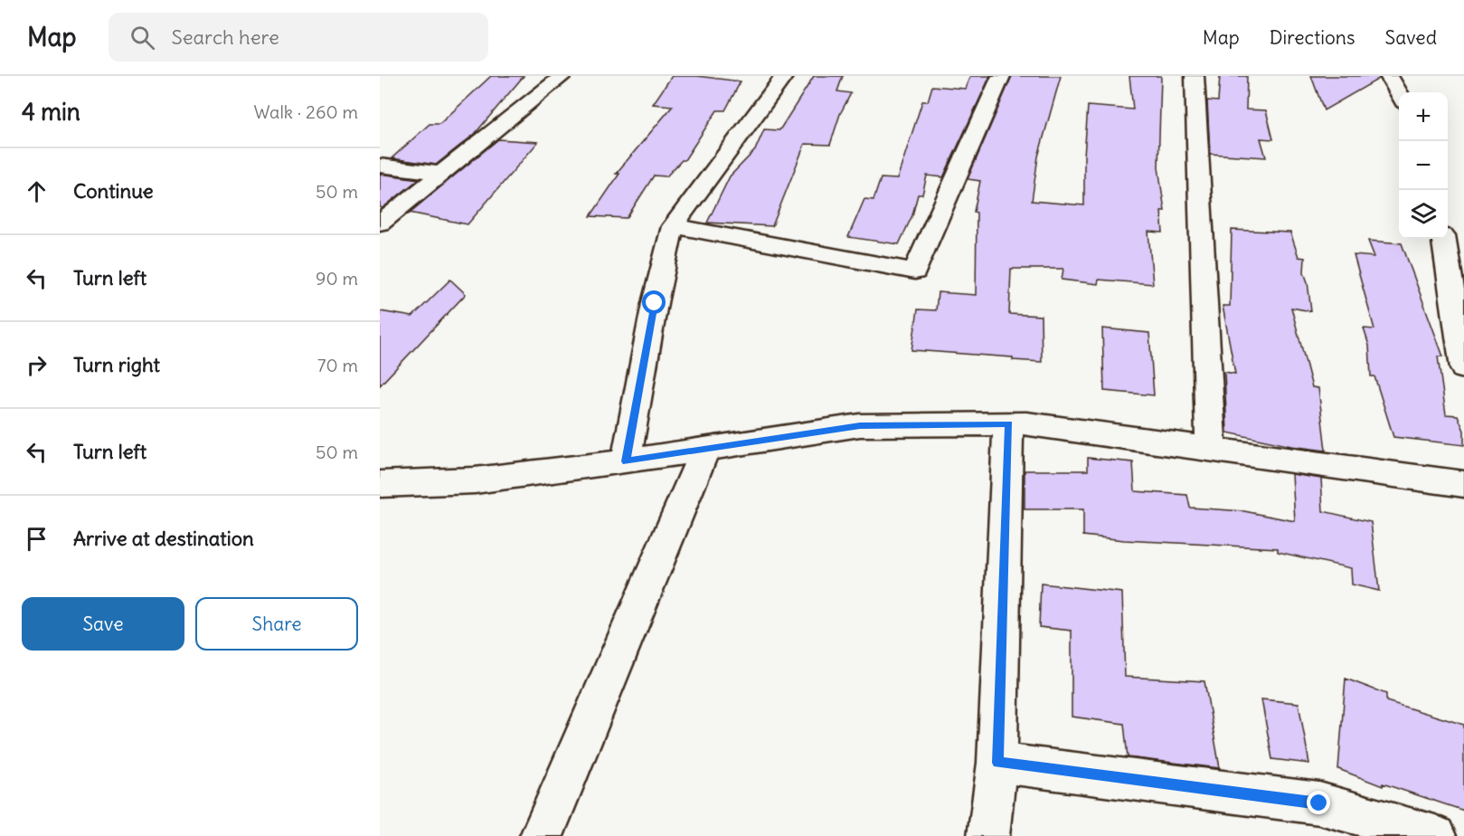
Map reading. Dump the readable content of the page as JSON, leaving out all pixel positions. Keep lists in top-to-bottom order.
{
  "page": {
    "header": "Map",
    "search": "Search here",
    "nav": ["Map", "Directions", "Saved"],
    "heading": ["4 min", "Walk · 260 m"],
    "map_buttons": ["+", "−"],
    "list": [
      ["Continue", "50 m"],
      ["Turn left", "90 m"],
      ["Turn right", "70 m"],
      ["Turn left", "50 m"],
      "Arrive at destination"
    ],
    "buttons": ["Save", "Share"]
  }
}
